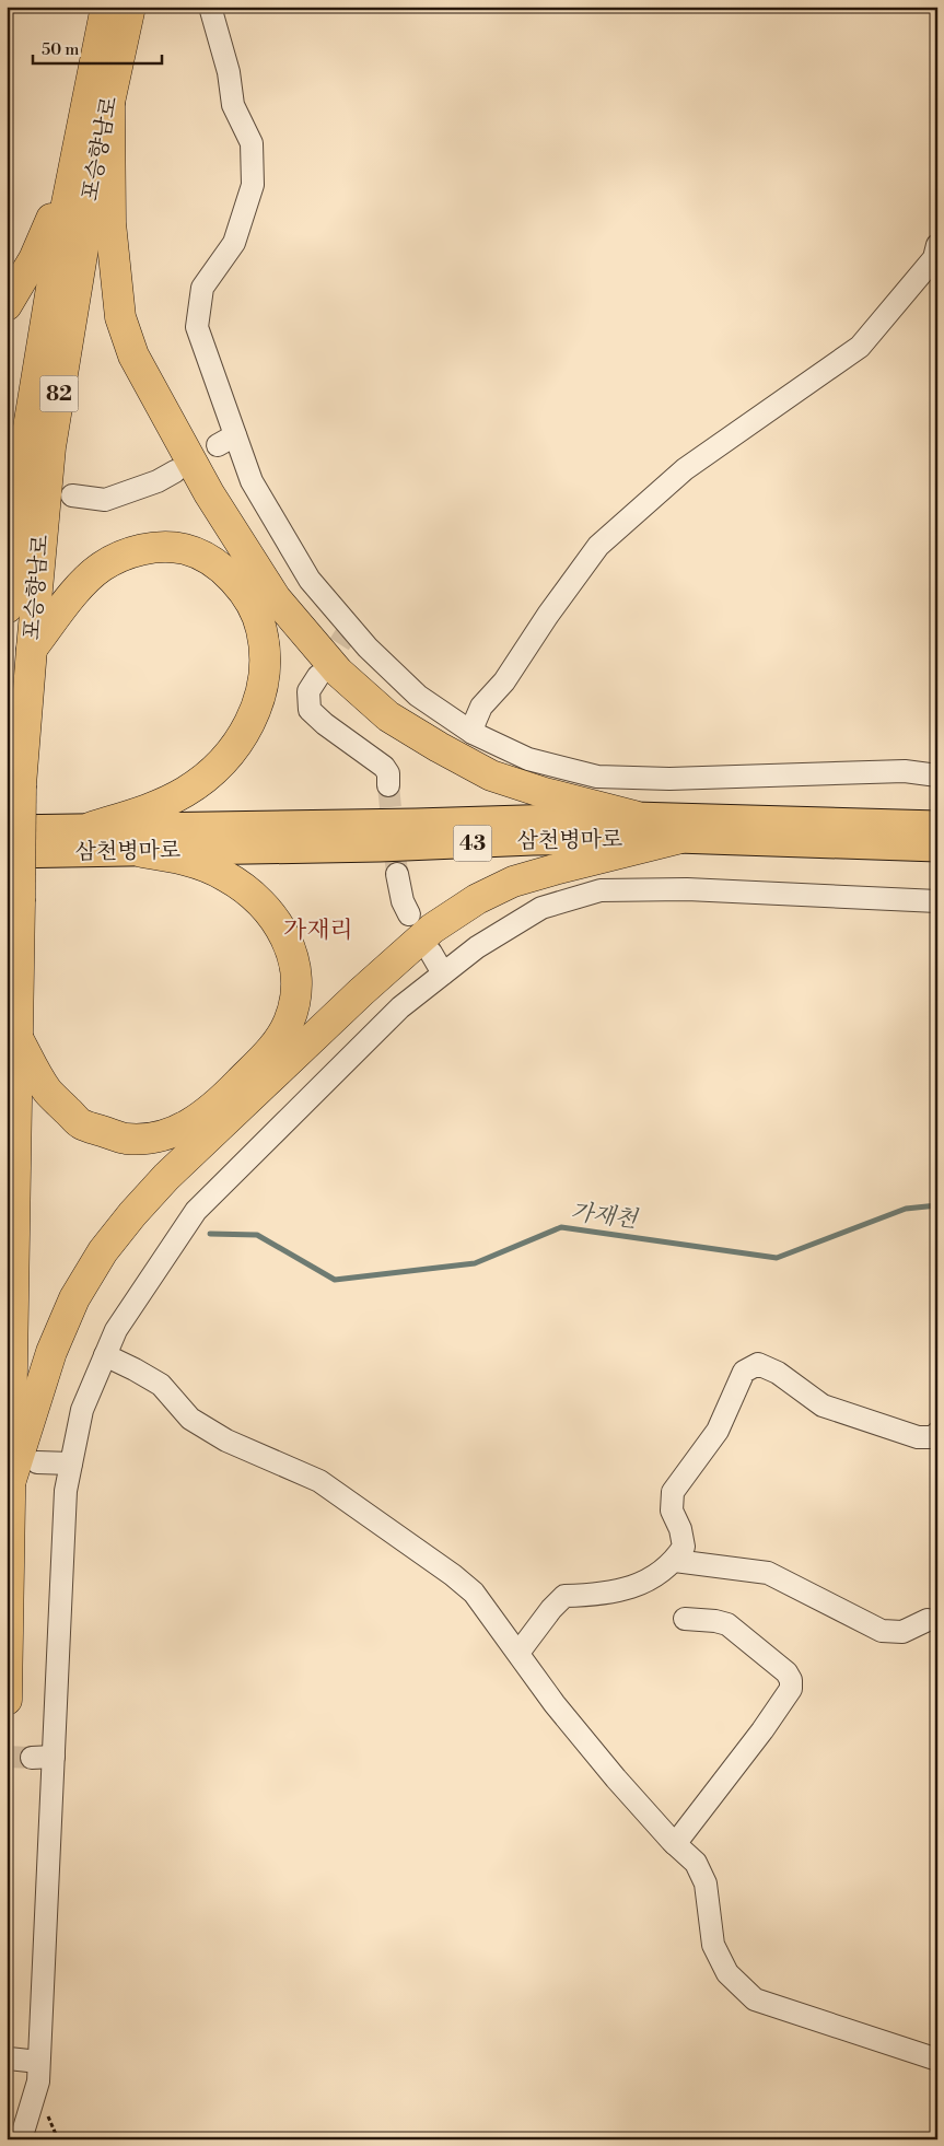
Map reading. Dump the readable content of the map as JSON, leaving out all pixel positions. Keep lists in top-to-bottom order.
{
  "streets": {
    "highway": ["포승향남로", "82"],
    "main road": ["삼천병마로", "43"]
  },
  "districts": ["가재리"],
  "water": ["가재천"],
  "scale_bar": "50 m"
}
